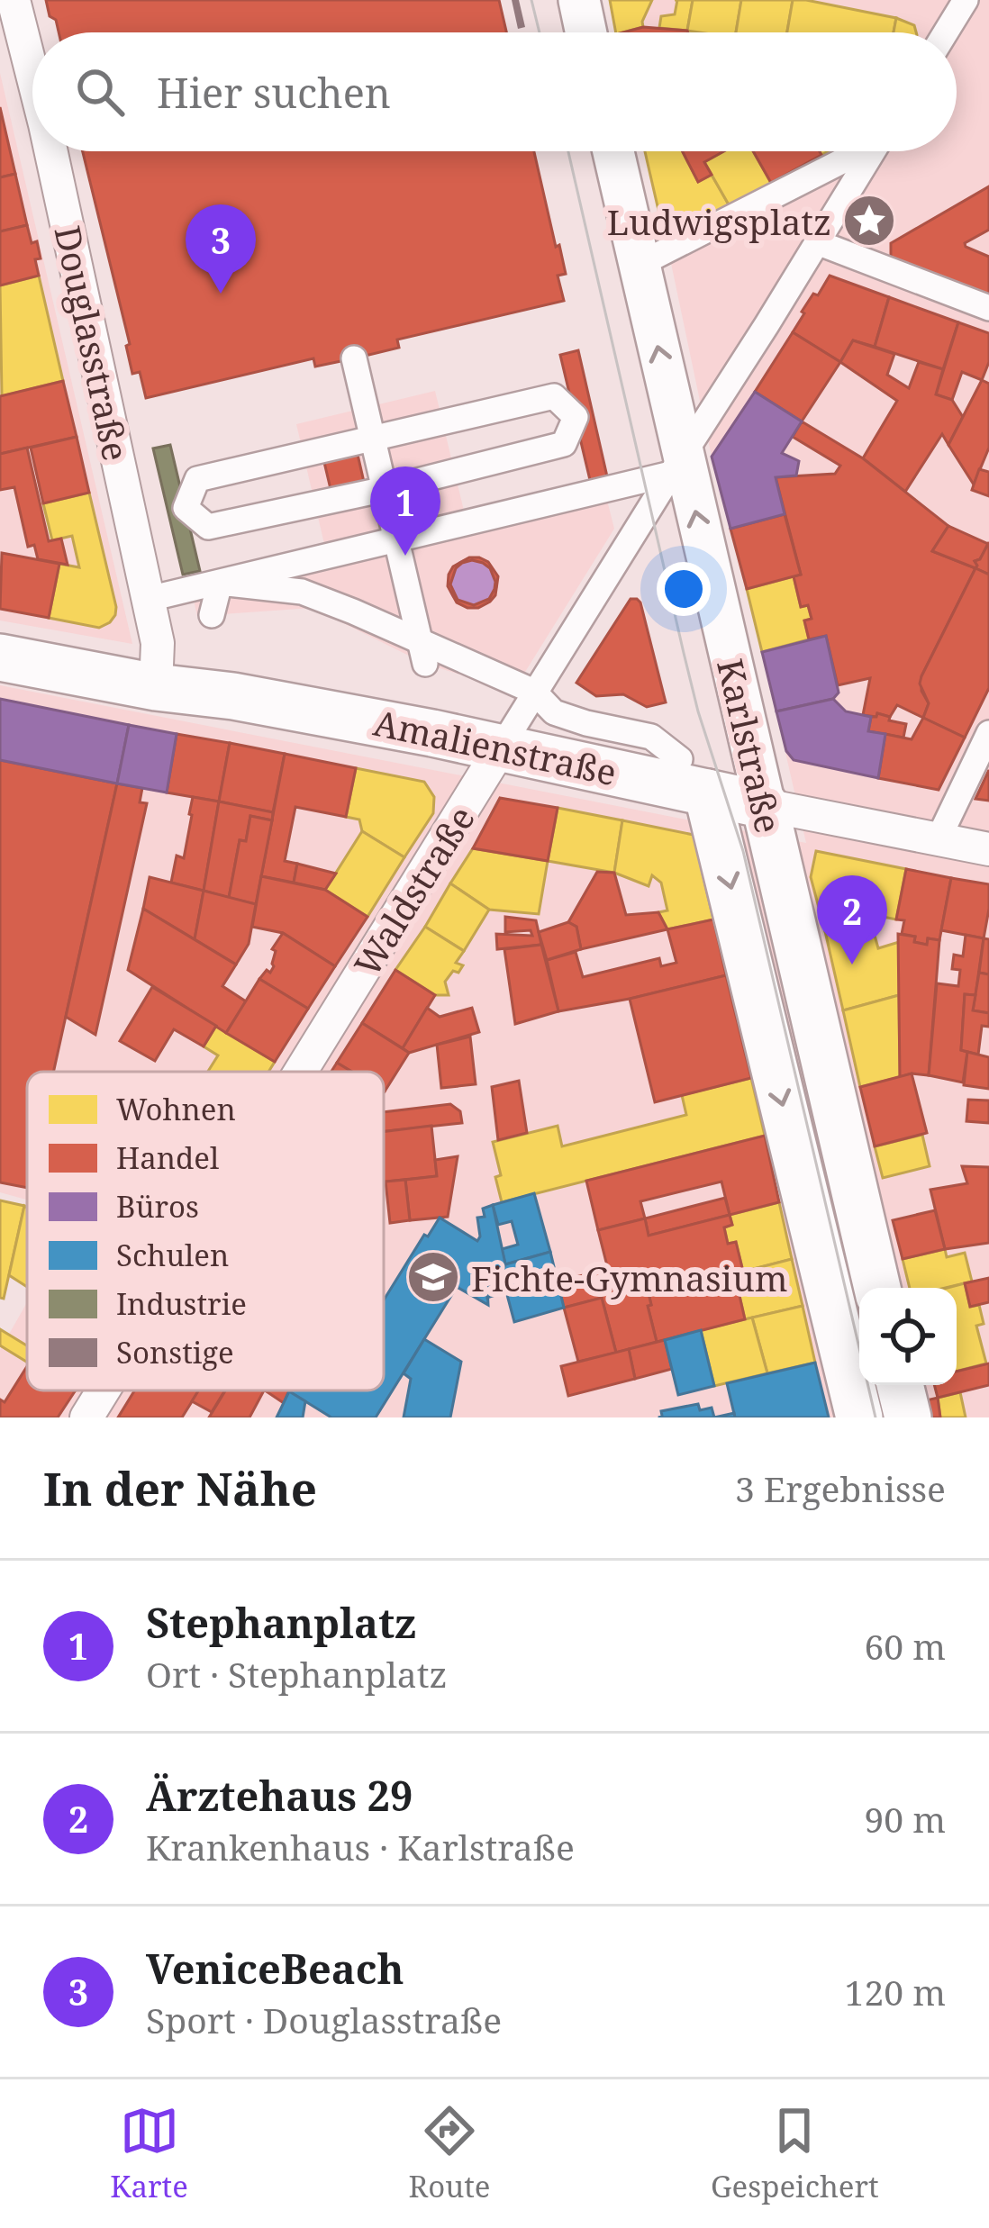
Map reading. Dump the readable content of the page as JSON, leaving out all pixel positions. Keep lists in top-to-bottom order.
{
  "streets": {
    "main road": ["Karlstraße", "Amalienstraße"],
    "street": ["Douglasstraße", "Waldstraße"]
  },
  "crossings": [
    ["Douglasstraße", "Amalienstraße"],
    ["Karlstraße", "Amalienstraße"],
    ["Karlstraße", "Waldstraße"],
    ["Amalienstraße", "Waldstraße"]
  ],
  "places": {
    "place": ["Ludwigsplatz"],
    "school or university": ["Fichte-Gymnasium"]
  },
  "legend": [
    "Wohnen",
    "Handel",
    "Büros",
    "Schulen",
    "Industrie",
    "Sonstige"
  ],
  "page": {
    "search": "Hier suchen",
    "pins": ["3", "1", "2"],
    "heading": ["In der Nähe", "3 Ergebnisse"],
    "list": [
      {
        "mark": "1",
        "name": "Stephanplatz",
        "note": "Ort · Stephanplatz",
        "value": "60 m"
      },
      {
        "mark": "2",
        "name": "Ärztehaus 29",
        "note": "Krankenhaus · Karlstraße",
        "value": "90 m"
      },
      {
        "mark": "3",
        "name": "VeniceBeach",
        "note": "Sport · Douglasstraße",
        "value": "120 m"
      }
    ],
    "nav": ["Karte", "Route", "Gespeichert"]
  }
}
